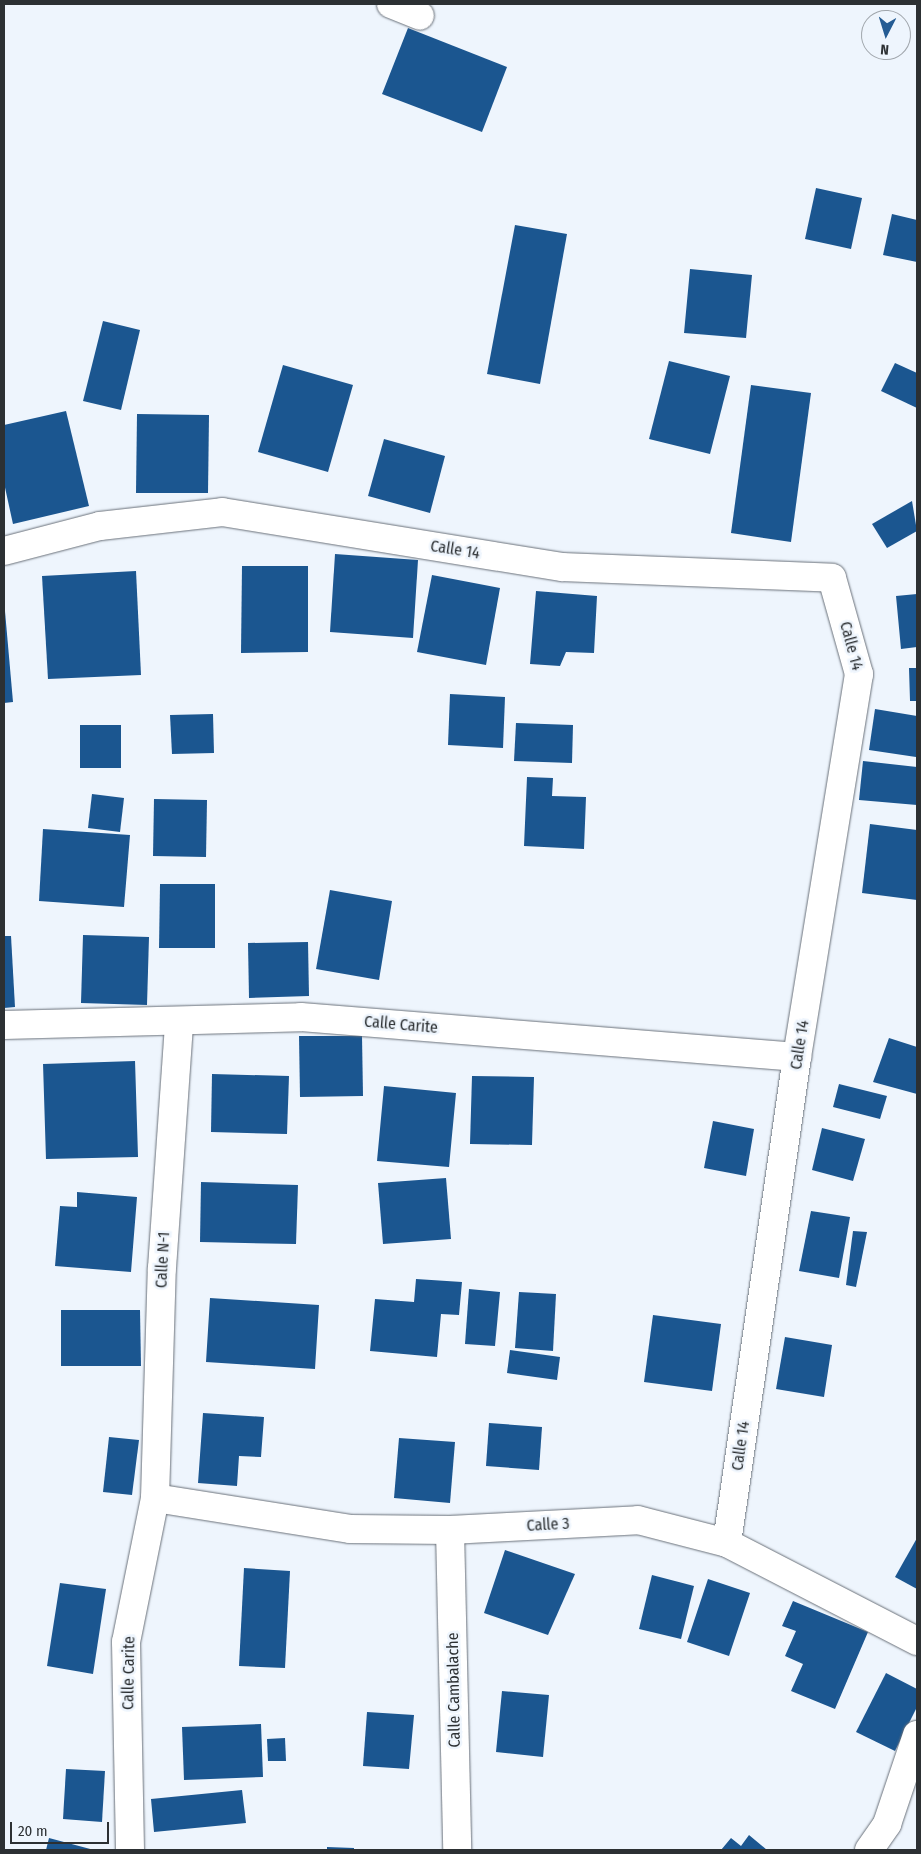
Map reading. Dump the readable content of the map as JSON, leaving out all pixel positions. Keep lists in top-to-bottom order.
{
  "streets": {
    "street": [
      "Calle 14",
      "Calle Carite",
      "Calle N-1",
      "Calle 3",
      "Calle Cambalache"
    ]
  },
  "crossings": [
    ["Calle 14", "Calle Carite"],
    ["Calle 14", "Calle 3"],
    ["Calle Carite", "Calle N-1"],
    ["Calle Carite", "Calle 3"],
    ["Calle N-1", "Calle 3"],
    ["Calle 3", "Calle Cambalache"]
  ],
  "scale_bar": "20 m",
  "north": "bottom"
}
